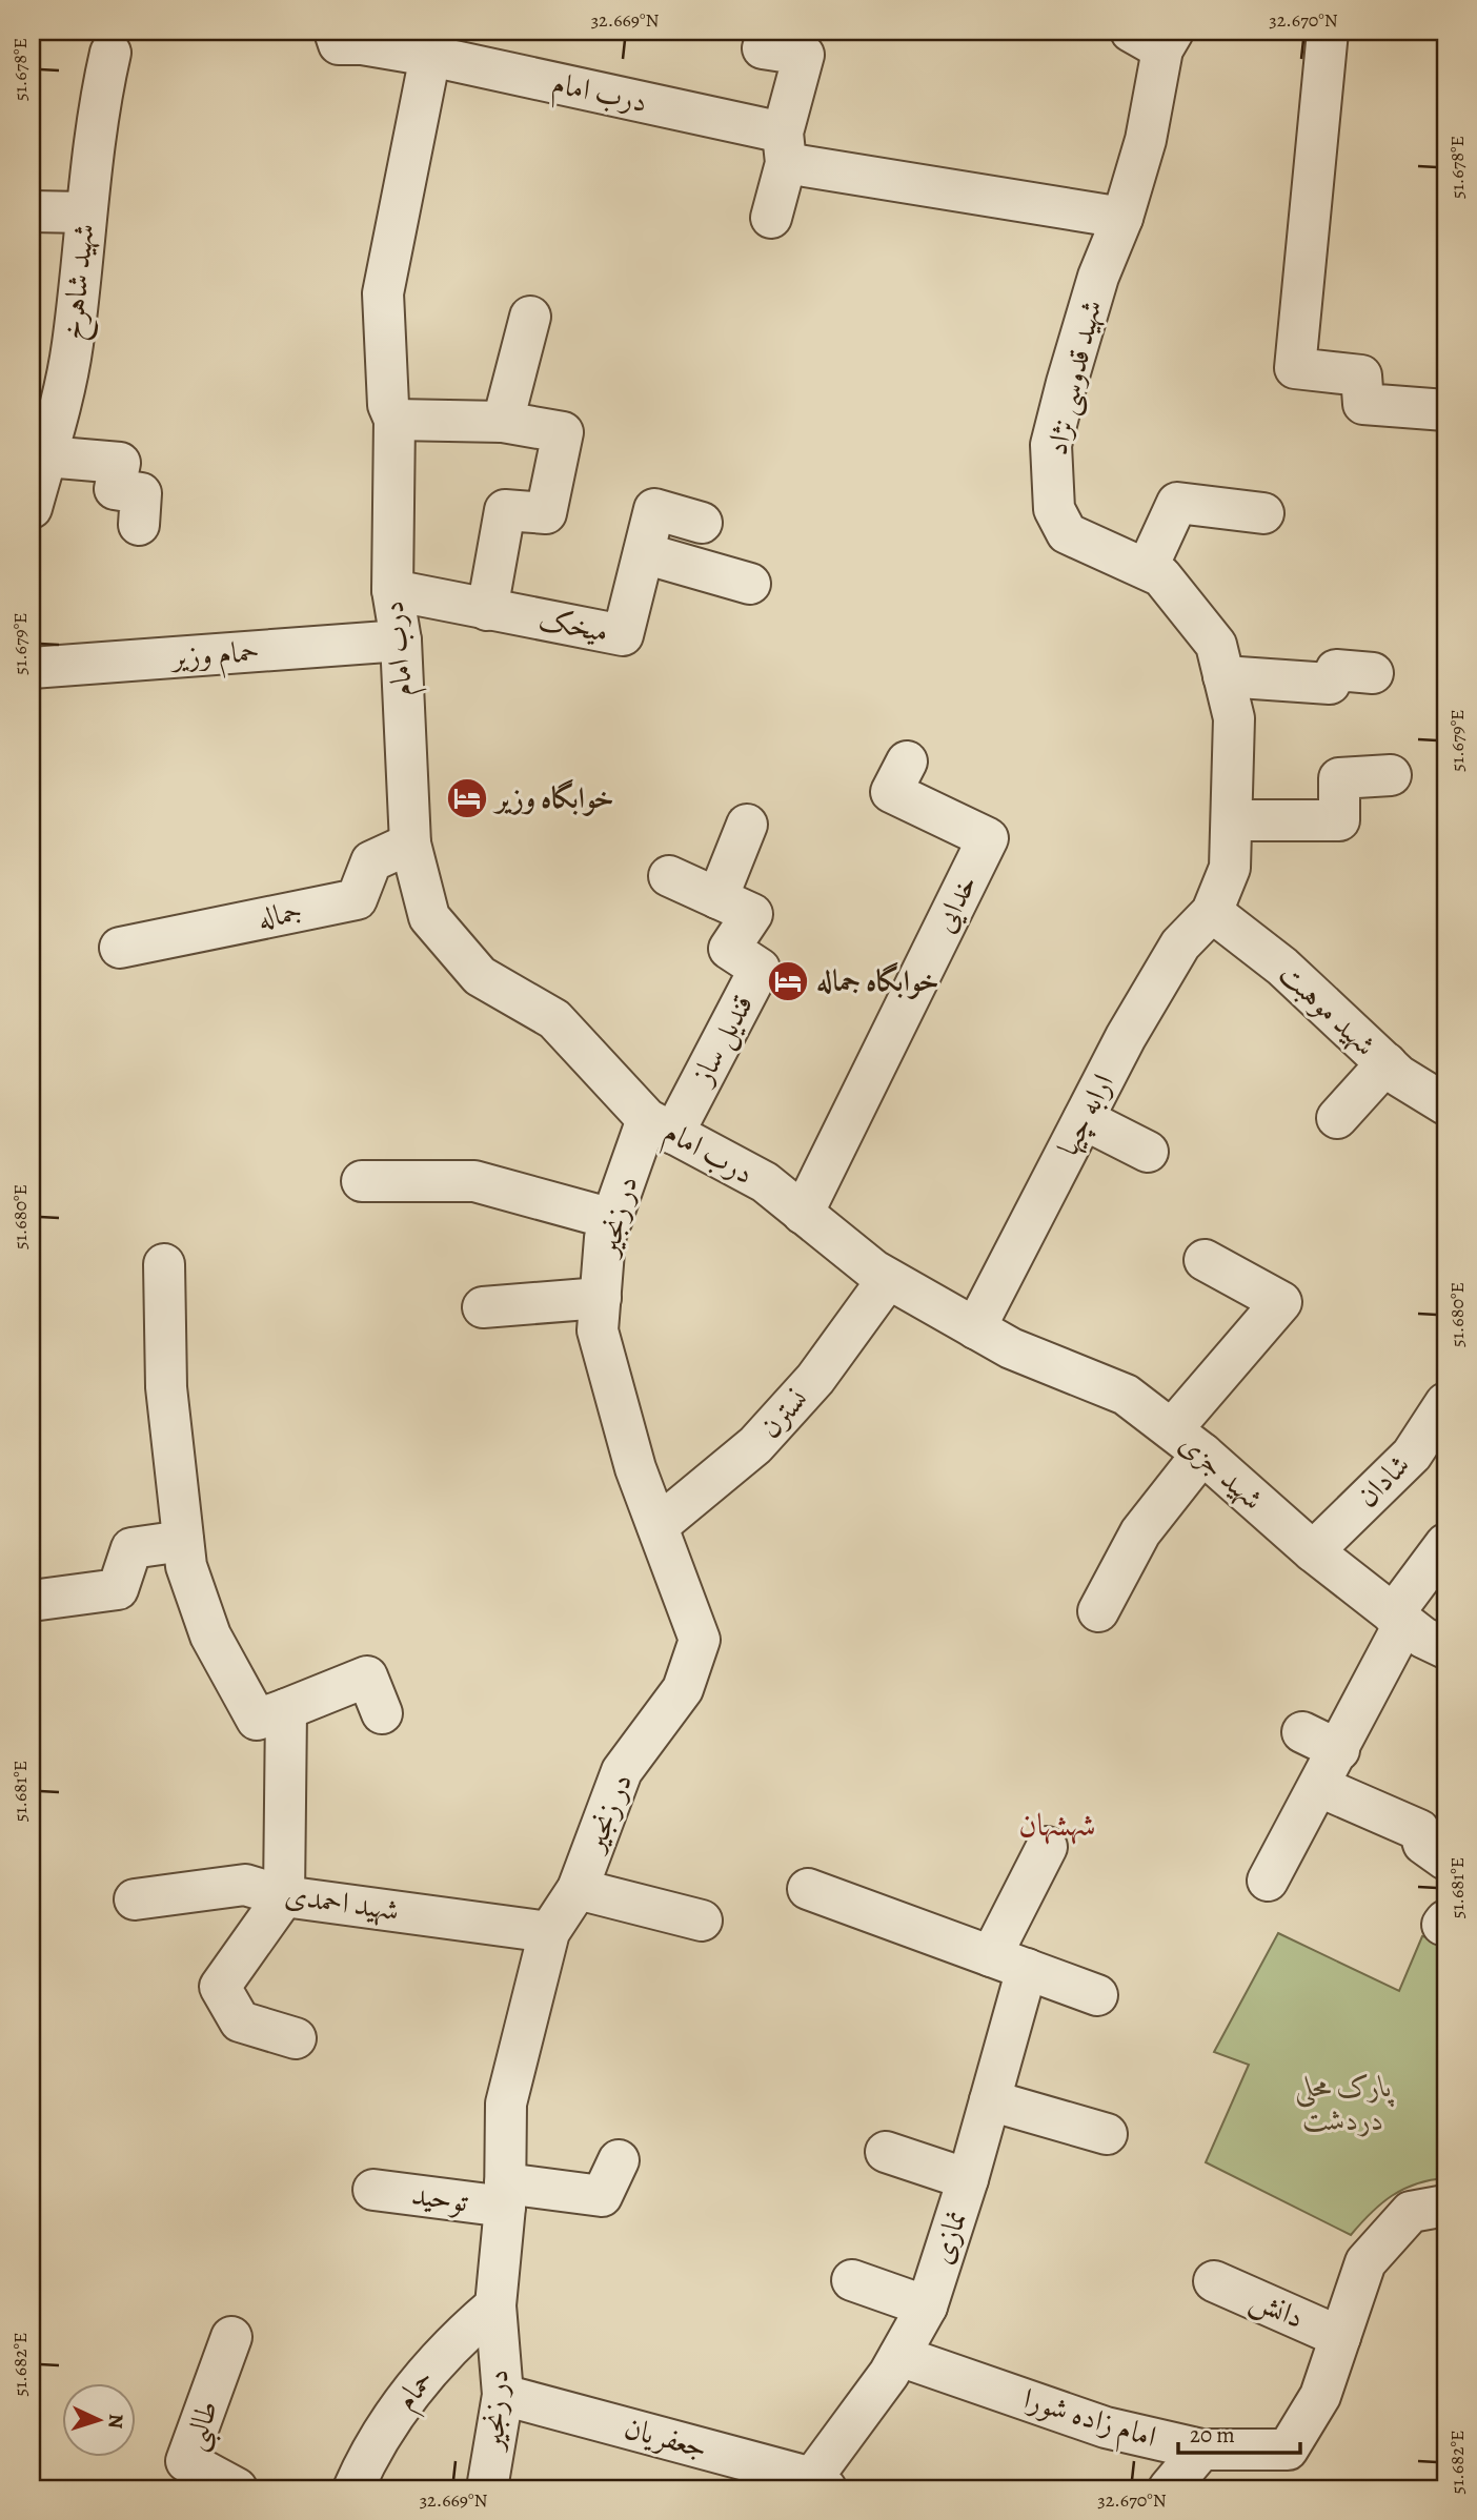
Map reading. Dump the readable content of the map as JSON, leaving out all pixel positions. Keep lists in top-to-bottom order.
{
  "streets": {
    "street": [
      "درب امام",
      "شهید شاهرخ",
      "شهید قدوسی نژاد",
      "میخک",
      "حمام وزیر",
      "خدایی",
      "جماله",
      "شهید موهبت",
      "قندیل ساز",
      "ارابه چیها",
      "در زنجیر",
      "نسترن",
      "شهید جزی",
      "شادان",
      "شهید احمدی",
      "توحید",
      "نمازی",
      "دانش",
      "حمام",
      "امام زاده شورا",
      "طالبی",
      "جعفریان"
    ]
  },
  "crossings": [
    ["درب امام", "شهید قدوسی نژاد"],
    ["درب امام", "میخک"],
    ["درب امام", "حمام وزیر"],
    ["درب امام", "خدایی"],
    ["درب امام", "جماله"],
    ["درب امام", "قندیل ساز"],
    ["درب امام", "ارابه چیها"],
    ["درب امام", "در زنجیر"],
    ["درب امام", "نسترن"],
    ["درب امام", "شهید جزی"],
    ["شهید قدوسی نژاد", "شهید موهبت"],
    ["شهید قدوسی نژاد", "ارابه چیها"],
    ["شهید موهبت", "ارابه چیها"],
    ["قندیل ساز", "در زنجیر"],
    ["ارابه چیها", "شهید جزی"],
    ["در زنجیر", "نسترن"],
    ["در زنجیر", "شهید احمدی"],
    ["در زنجیر", "توحید"],
    ["در زنجیر", "حمام"],
    ["در زنجیر", "جعفریان"],
    ["شهید جزی", "شادان"],
    ["نمازی", "امام زاده شورا"],
    ["نمازی", "جعفریان"],
    ["دانش", "امام زاده شورا"]
  ],
  "districts": ["شهشهان"],
  "parks": ["پارک محلی دردشت"],
  "places": {
    "hotel": ["خوابگاه وزیر", "خوابگاه جماله"]
  },
  "scale_bar": "20 m",
  "north": "right",
  "coordinates": [
    "32.669°N",
    "32.670°N",
    "51.678°E",
    "51.679°E",
    "51.680°E",
    "51.681°E",
    "51.682°E"
  ]
}
